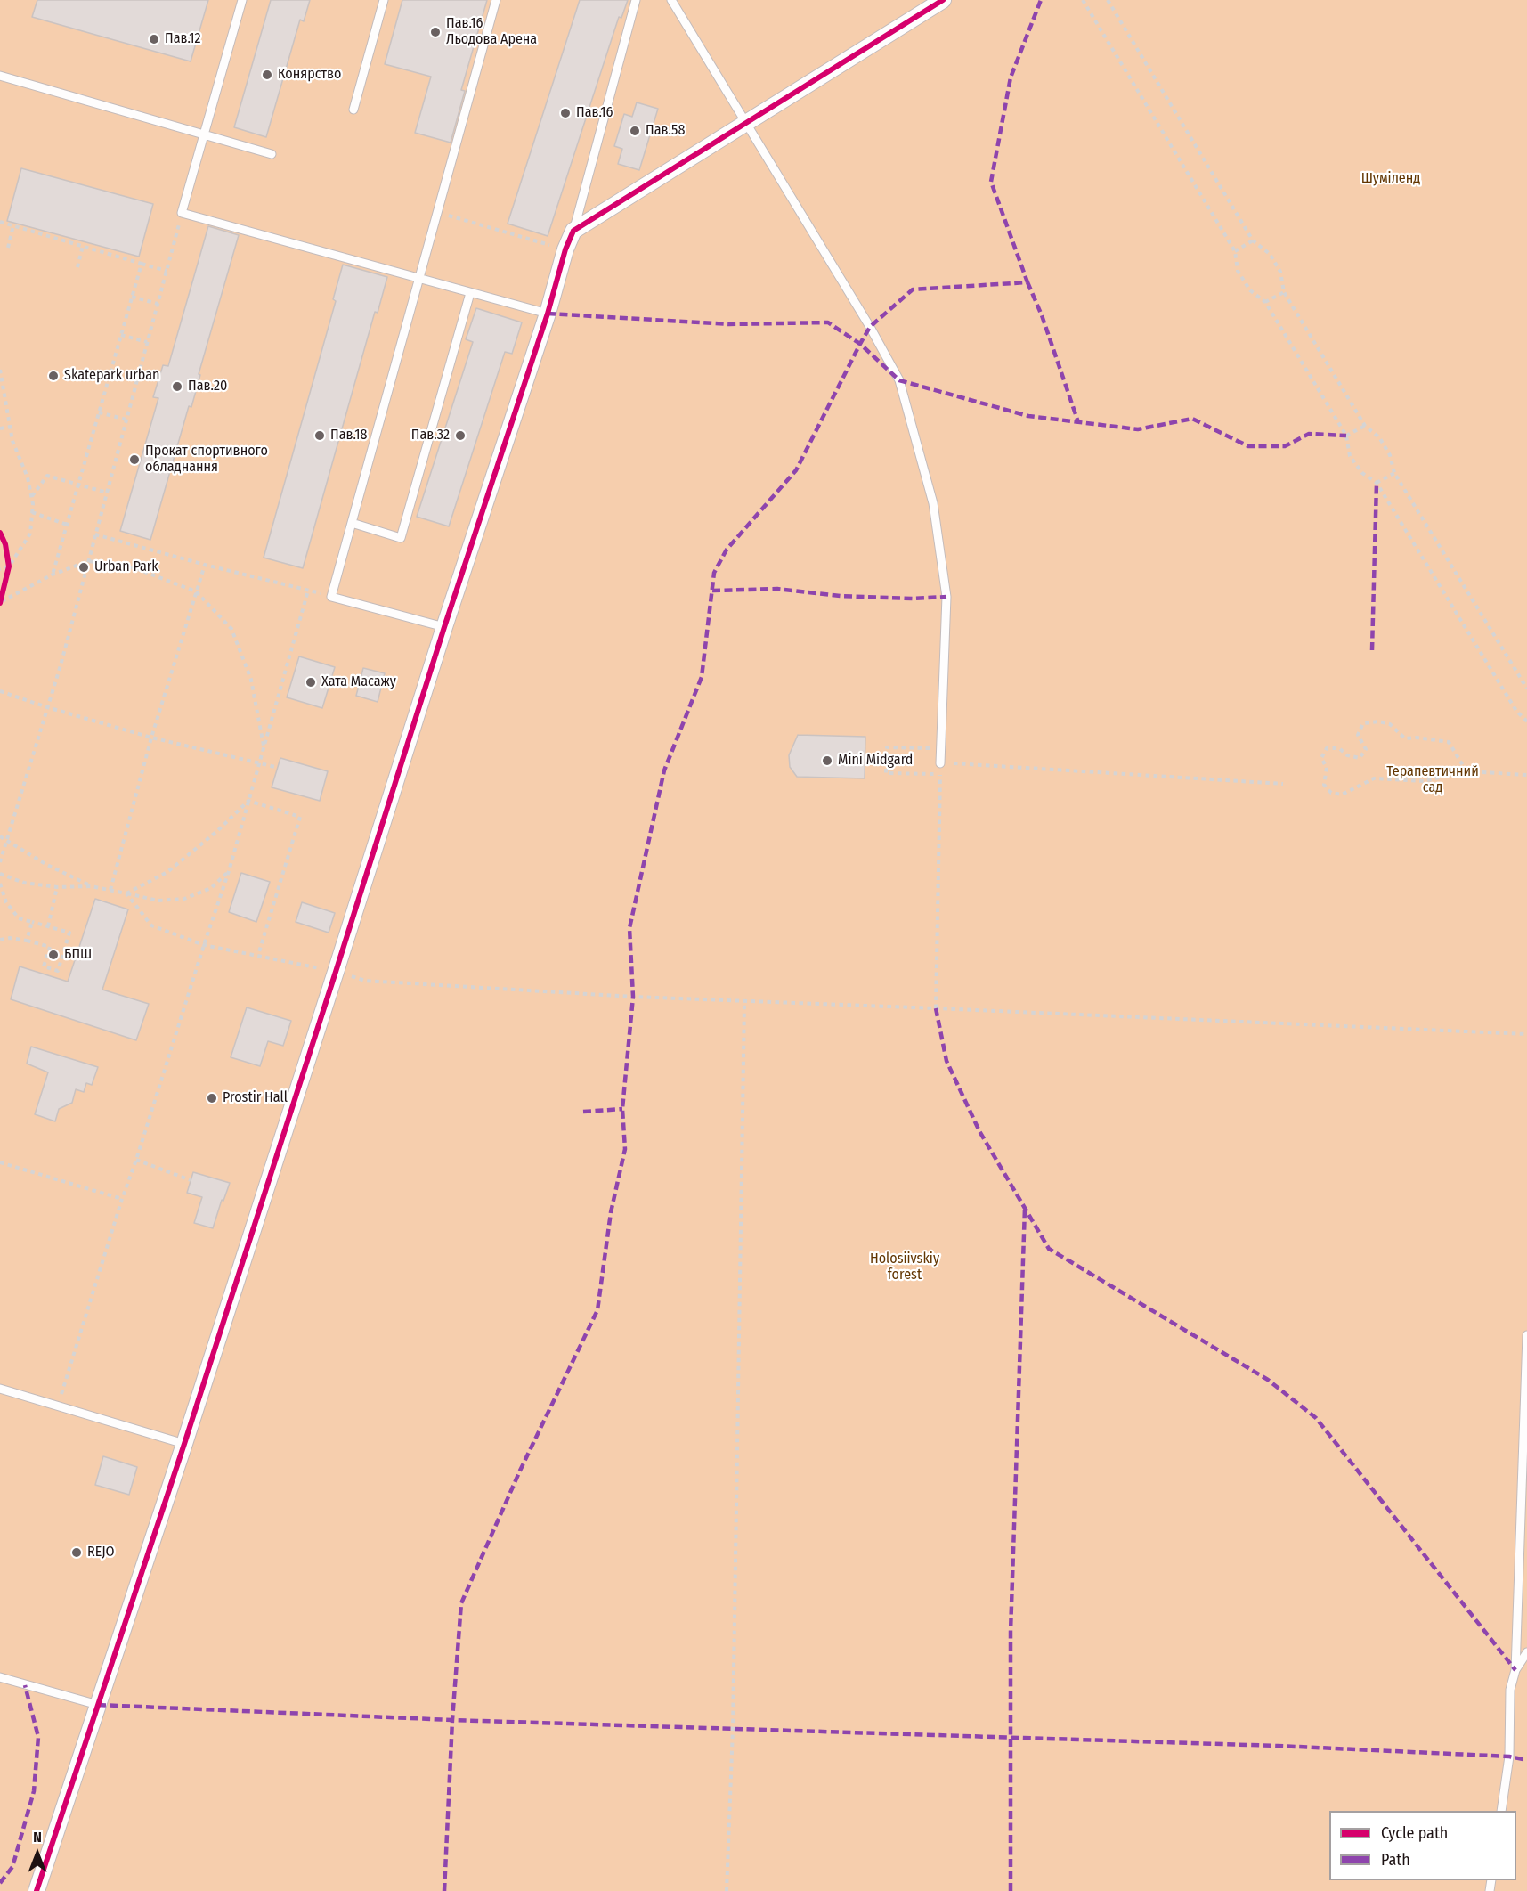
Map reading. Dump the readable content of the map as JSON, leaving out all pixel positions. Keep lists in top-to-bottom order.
{
  "parks": ["Шуміленд", "Терапевтичний сад", "Holosiivskiy forest"],
  "places": [
    "Пав.16 Льодова Арена",
    "Пав.12",
    "Конярство",
    "Пав.16",
    "Пав.58",
    "Skatepark urban",
    "Пав.20",
    "Пав.18",
    "Пав.32",
    "Прокат спортивного обладнання",
    "Urban Park",
    "Хата Масажу",
    "Mini Midgard",
    "БПШ",
    "Prostir Hall",
    "REJO"
  ],
  "legend": ["Cycle path", "Path"],
  "north": "top"
}
